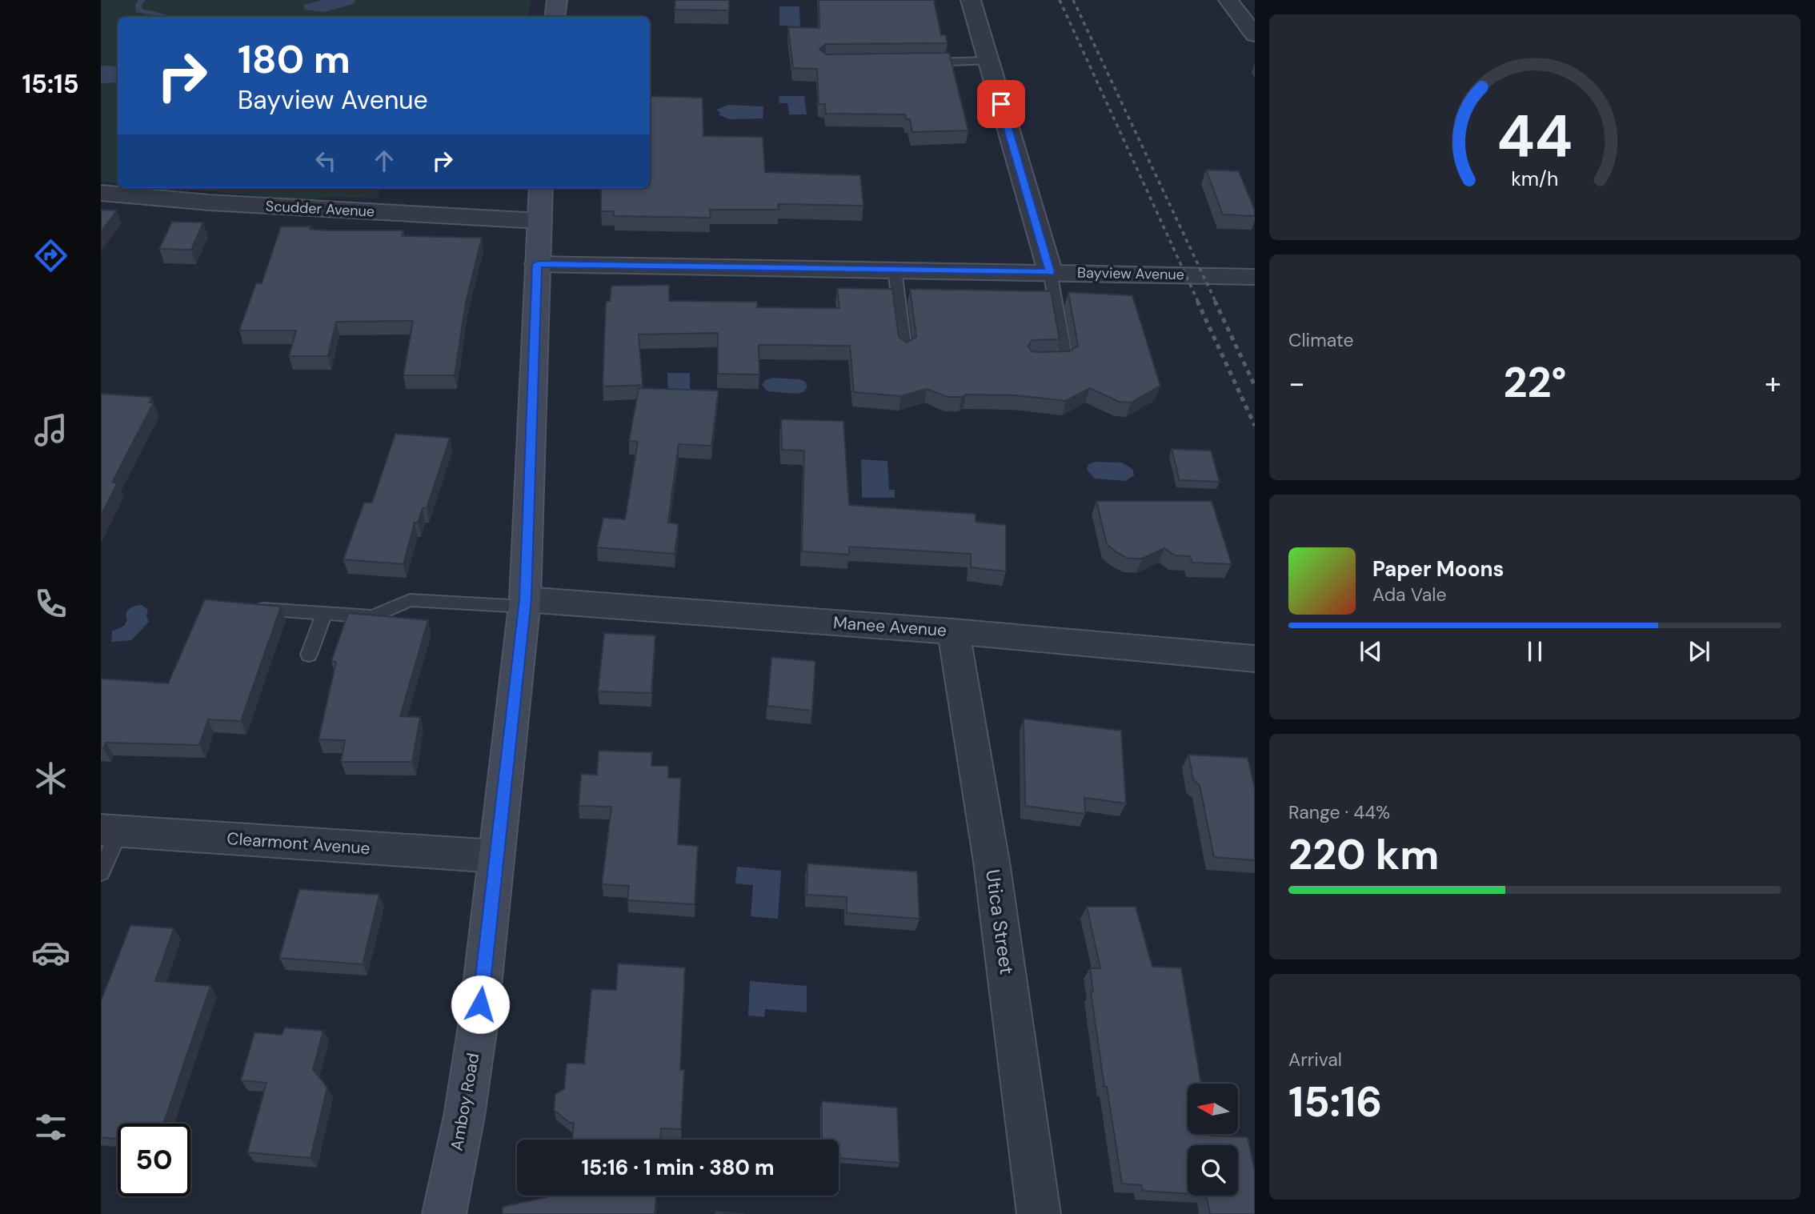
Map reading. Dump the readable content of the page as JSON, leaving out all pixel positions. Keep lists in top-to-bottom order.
{
  "streets": {
    "main road": ["Amboy Road"],
    "street": [
      "Scudder Avenue",
      "Bayview Avenue",
      "Manee Avenue",
      "Clearmont Avenue",
      "Utica Street"
    ]
  },
  "crossings": [
    ["Scudder Avenue", "Amboy Road"],
    ["Bayview Avenue", "Amboy Road"],
    ["Manee Avenue", "Utica Street"],
    ["Manee Avenue", "Amboy Road"],
    ["Clearmont Avenue", "Amboy Road"]
  ],
  "north": "left",
  "page": {
    "tabs": "15:15",
    "turn": ["180 m", "Bayview Avenue"],
    "tile": [
      "Climate",
      ["Range · 44%", "220 km"],
      ["Arrival", "15:16"]
    ],
    "heat": ["−", "22°", "+"],
    "song": ["Paper Moons", "Ada Vale"],
    "limit": "50",
    "trip": "15:16 · 1 min · 380 m",
    "gauge": ["44", "km/h"]
  }
}
